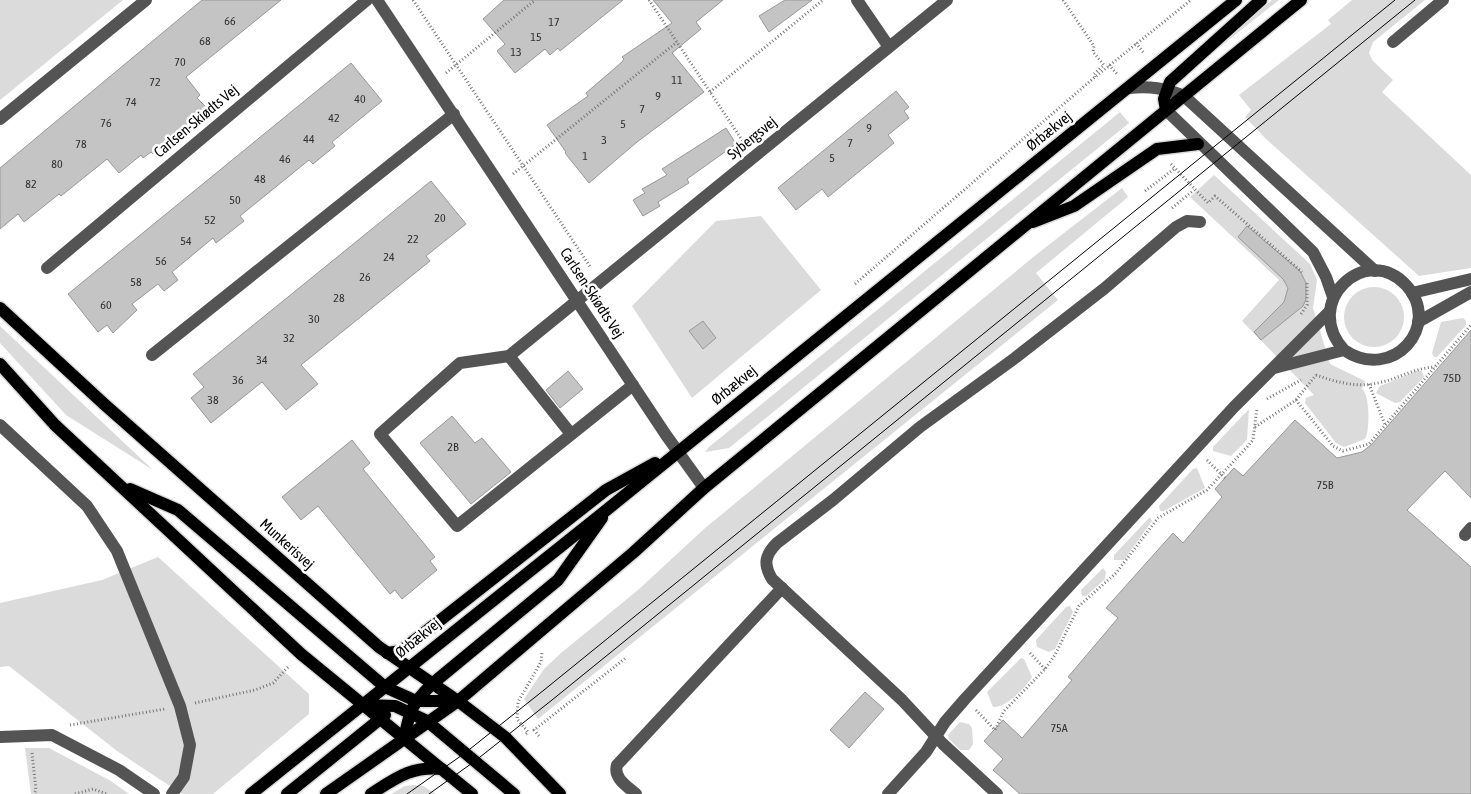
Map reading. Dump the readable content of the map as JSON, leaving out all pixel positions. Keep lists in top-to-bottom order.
{
  "streets": {
    "main road": ["Ørbækvej", "Munkerisvej"],
    "street": ["Carlsen-Skiødts Vej", "Sybergsvej"]
  },
  "crossings": [
    ["Carlsen-Skiødts Vej", "Ørbækvej"],
    ["Carlsen-Skiødts Vej", "Sybergsvej"],
    ["Ørbækvej", "Munkerisvej"]
  ],
  "house_numbers": [
    "66",
    "17",
    "15",
    "68",
    "13",
    "70",
    "11",
    "72",
    "9",
    "40",
    "74",
    "7",
    "42",
    "76",
    "5",
    "9",
    "44",
    "3",
    "7",
    "78",
    "1",
    "5",
    "46",
    "80",
    "48",
    "82",
    "50",
    "20",
    "52",
    "22",
    "54",
    "24",
    "56",
    "26",
    "58",
    "28",
    "60",
    "30",
    "32",
    "34",
    "75D",
    "36",
    "38",
    "2B",
    "75B",
    "75A"
  ]
}
